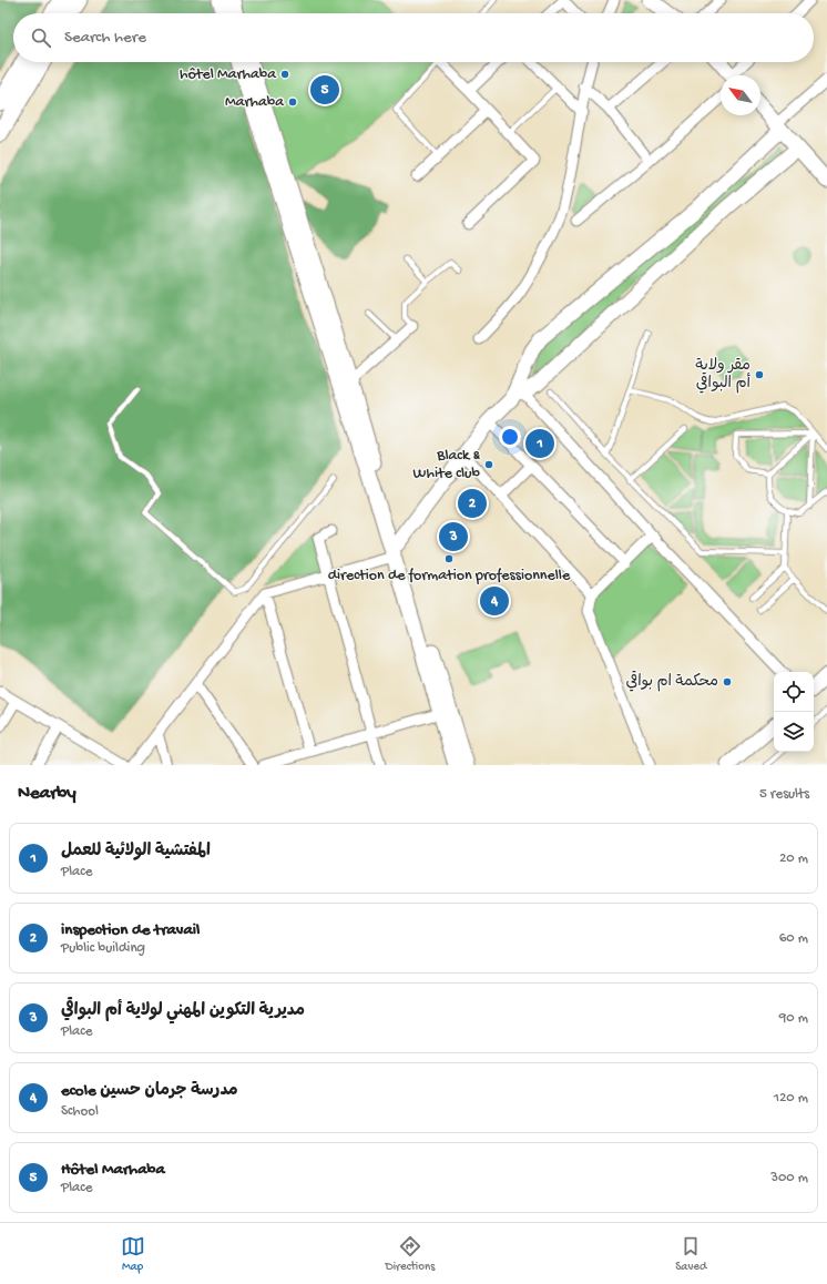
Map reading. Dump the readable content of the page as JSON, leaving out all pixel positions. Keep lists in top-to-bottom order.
{
  "places": [
    "hôtel Marhaba",
    "Marhaba",
    "مقر ولاية أم البواقي",
    "Black & White club",
    "direction de formation professionnelle",
    "محكمة ام بواقي"
  ],
  "north": "top left",
  "page": {
    "search": "Search here",
    "pins": [
      "5",
      "1",
      "2",
      "3",
      "4"
    ],
    "heading": ["Nearby", "5 results"],
    "list": [
      {
        "mark": "1",
        "name": "المفتشية الولائية للعمل",
        "note": "Place",
        "value": "20 m"
      },
      {
        "mark": "2",
        "name": "inspection de travail",
        "note": "Public building",
        "value": "60 m"
      },
      {
        "mark": "3",
        "name": "مديرية التكوين المهني لولاية أم البواقي",
        "note": "Place",
        "value": "90 m"
      },
      {
        "mark": "4",
        "name": "ecole مدرسة جرمان حسين",
        "note": "School",
        "value": "120 m"
      },
      {
        "mark": "5",
        "name": "Hôtel Marhaba",
        "note": "Place",
        "value": "300 m"
      }
    ],
    "nav": ["Map", "Directions", "Saved"]
  }
}
